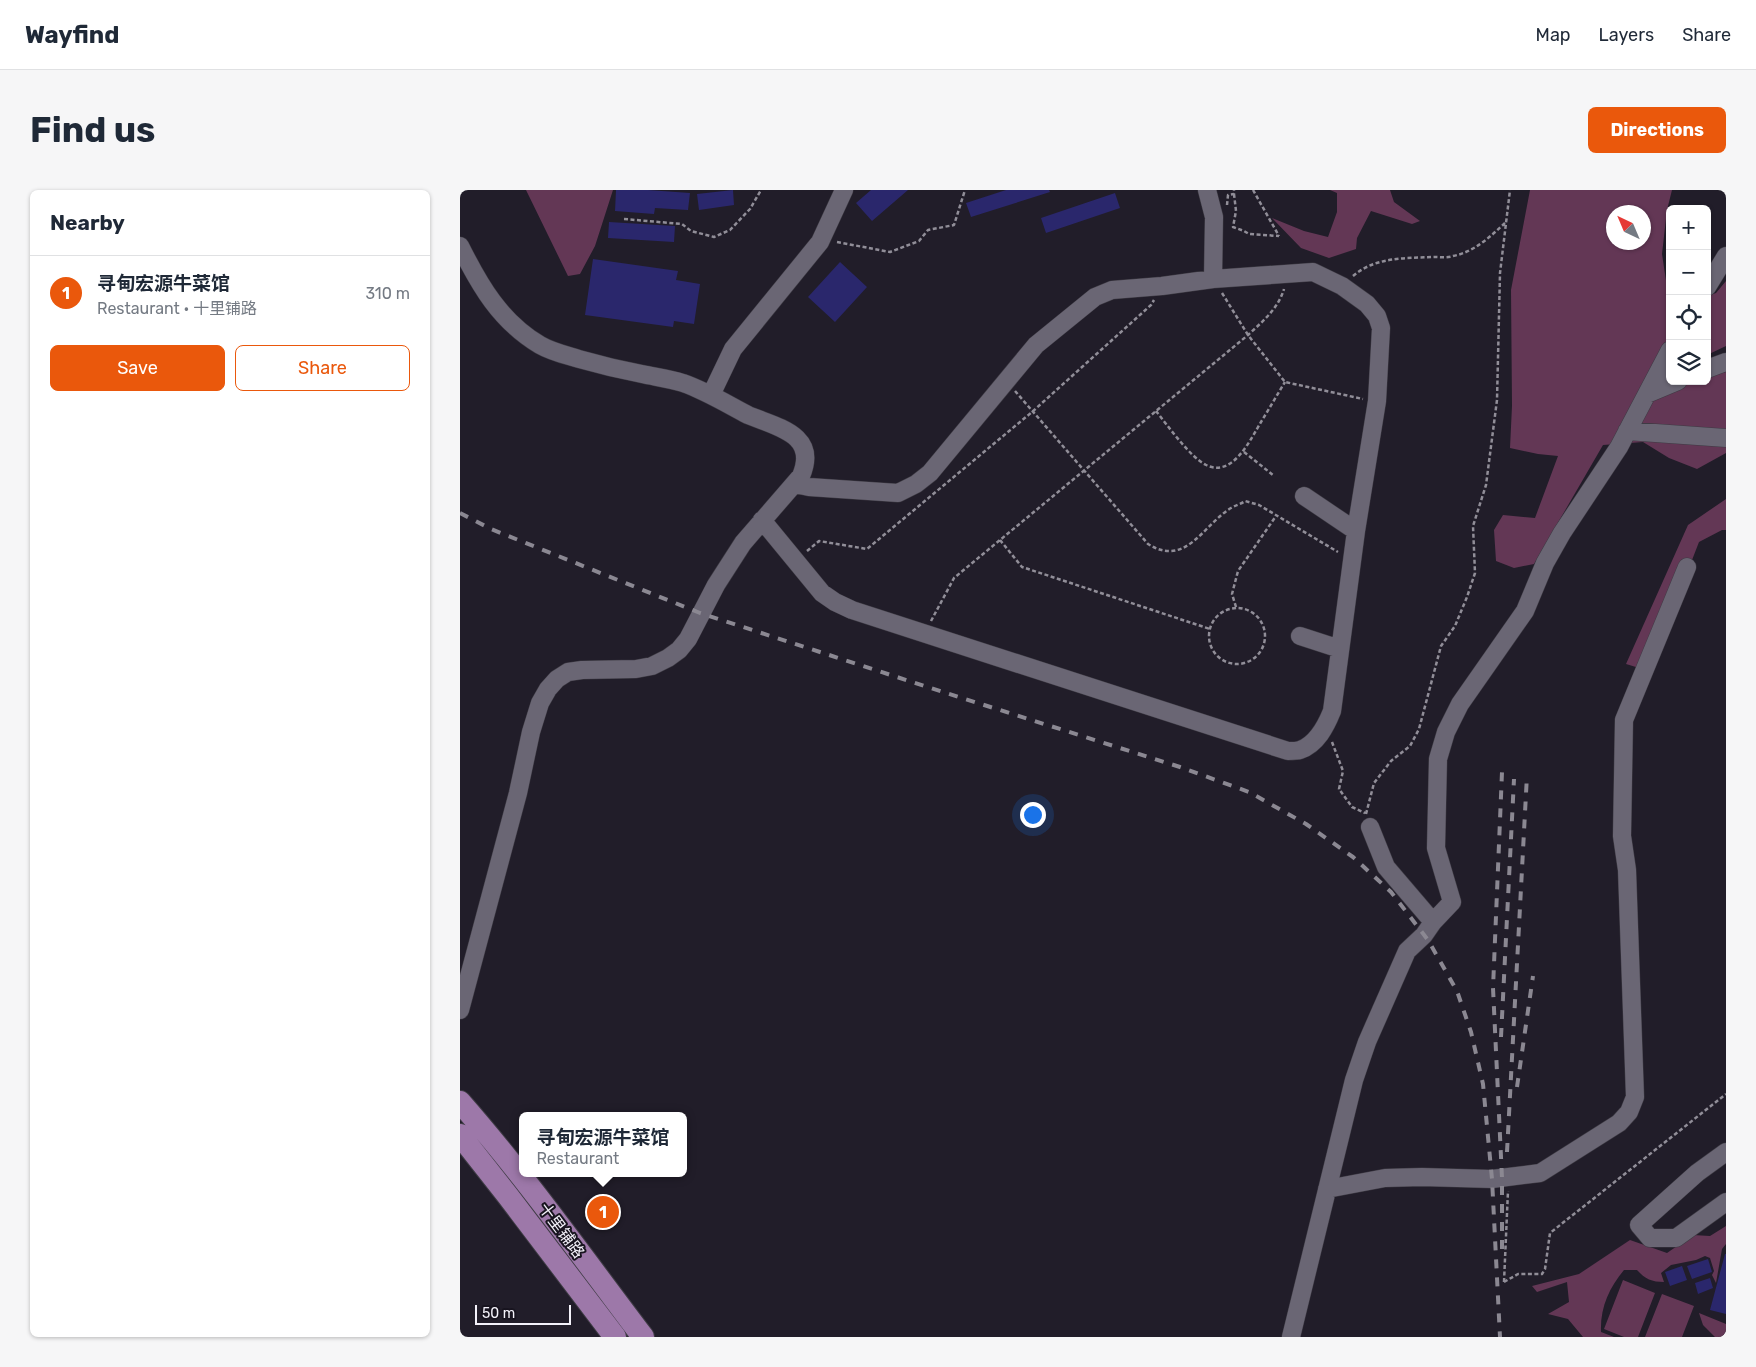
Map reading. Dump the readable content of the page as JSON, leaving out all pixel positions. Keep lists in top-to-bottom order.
{
  "streets": {
    "main road": ["十里铺路"]
  },
  "scale_bar": "50 m",
  "north": "top left",
  "page": {
    "header": "Wayfind",
    "nav": ["Map", "Layers", "Share"],
    "buttons": [
      "Directions",
      ["Save", "Share"]
    ],
    "title": "Find us",
    "heading": "Nearby",
    "map_buttons": ["+", "−"],
    "list": [
      {
        "mark": "1",
        "name": "寻甸宏源牛菜馆",
        "note": "Restaurant · 十里铺路",
        "value": "310 m"
      }
    ],
    "popup": ["寻甸宏源牛菜馆", "Restaurant"],
    "pins": "1",
    "scale": "50 m"
  }
}
